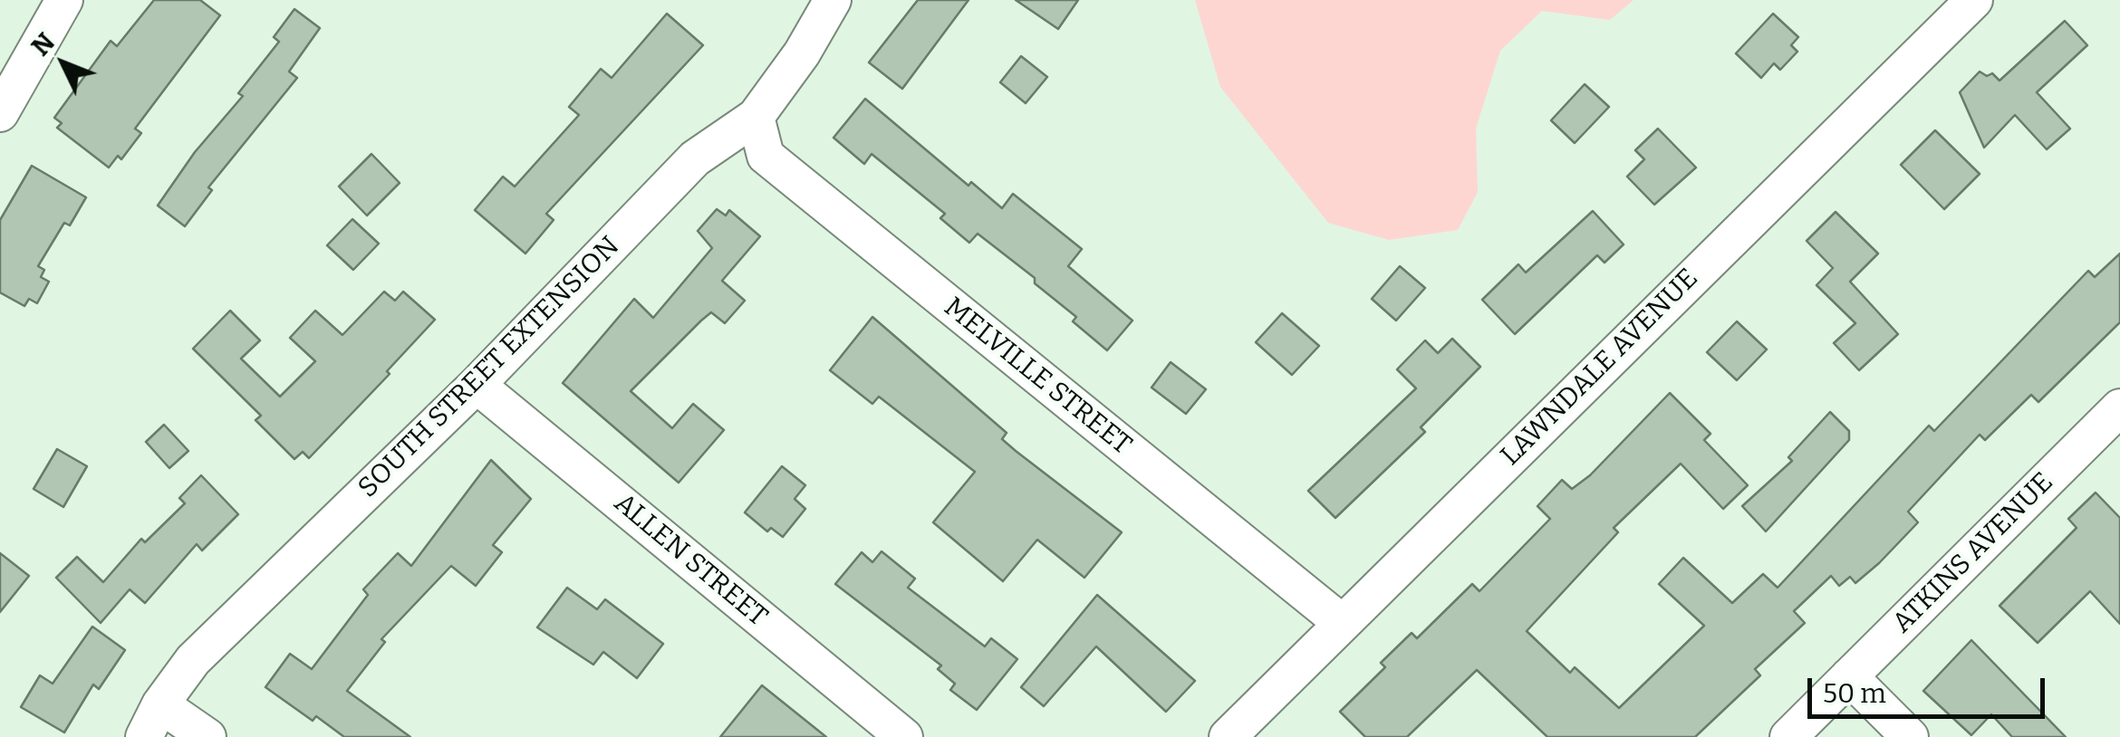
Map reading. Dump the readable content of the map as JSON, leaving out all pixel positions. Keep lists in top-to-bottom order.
{
  "streets": {
    "street": [
      "SOUTH STREET EXTENSION",
      "LAWNDALE AVENUE",
      "MELVILLE STREET",
      "ATKINS AVENUE",
      "ALLEN STREET"
    ]
  },
  "crossings": [
    ["SOUTH STREET EXTENSION", "MELVILLE STREET"],
    ["SOUTH STREET EXTENSION", "ALLEN STREET"],
    ["LAWNDALE AVENUE", "MELVILLE STREET"]
  ],
  "scale_bar": "50 m",
  "north": "top left"
}
